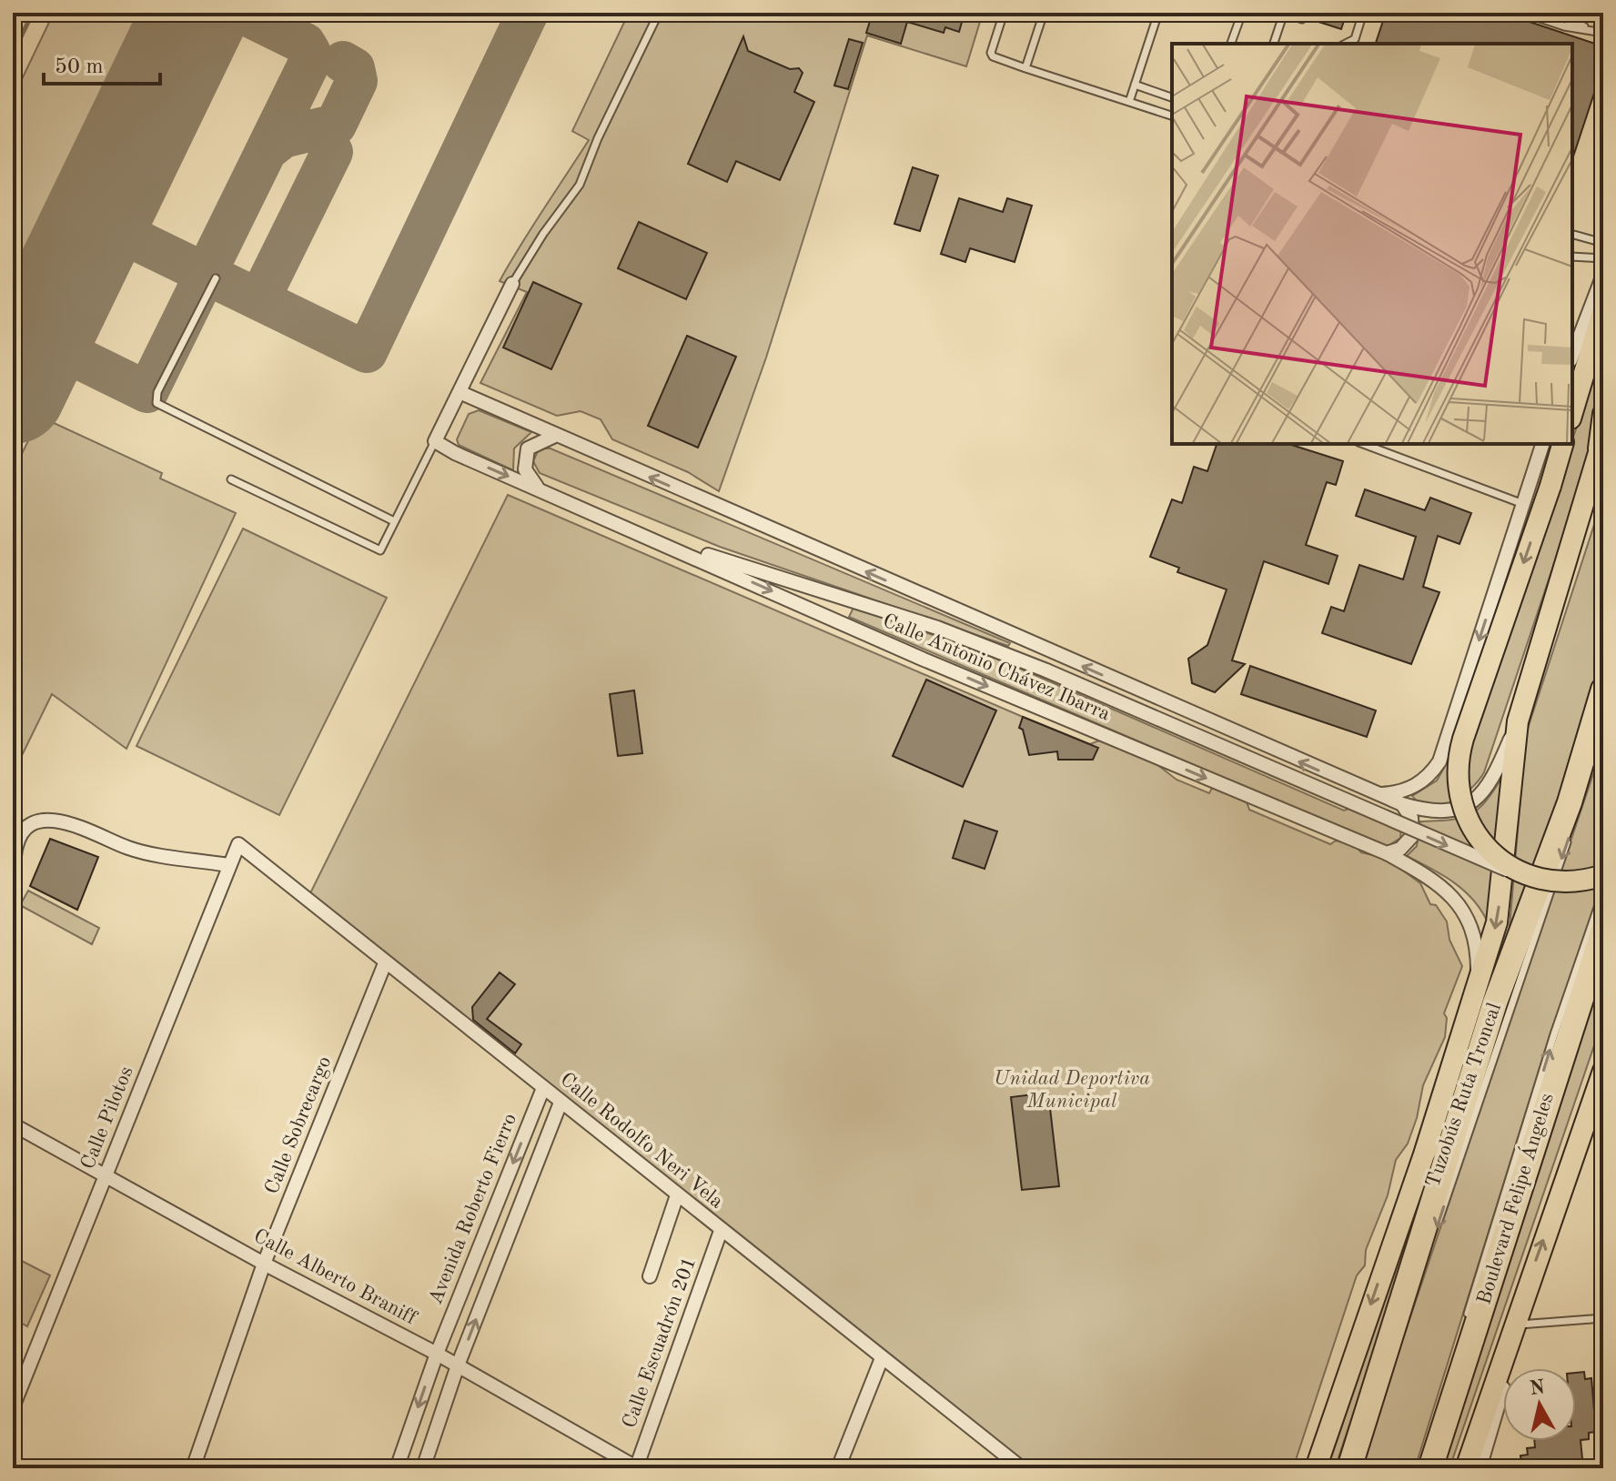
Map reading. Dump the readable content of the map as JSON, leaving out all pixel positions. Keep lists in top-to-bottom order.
{
  "streets": {
    "highway": ["Boulevard Felipe Ángeles"],
    "street": [
      "Calle Antonio Chávez Ibarra",
      "Calle Pilotos",
      "Calle Sobrecargo",
      "Calle Rodolfo Neri Vela",
      "Avenida Roberto Fierro",
      "Calle Alberto Braniff",
      "Calle Escuadrón 201"
    ],
    "lane": ["Tuzobús Ruta Troncal"]
  },
  "crossings": [
    ["Calle Pilotos", "Calle Rodolfo Neri Vela"],
    ["Calle Pilotos", "Calle Alberto Braniff"],
    ["Calle Sobrecargo", "Calle Rodolfo Neri Vela"],
    ["Calle Sobrecargo", "Calle Alberto Braniff"],
    ["Calle Rodolfo Neri Vela", "Avenida Roberto Fierro"],
    ["Calle Rodolfo Neri Vela", "Calle Escuadrón 201"],
    ["Avenida Roberto Fierro", "Calle Alberto Braniff"],
    ["Calle Alberto Braniff", "Calle Escuadrón 201"]
  ],
  "parks": ["Unidad Deportiva Municipal"],
  "scale_bar": "50 m",
  "north": "top"
}
